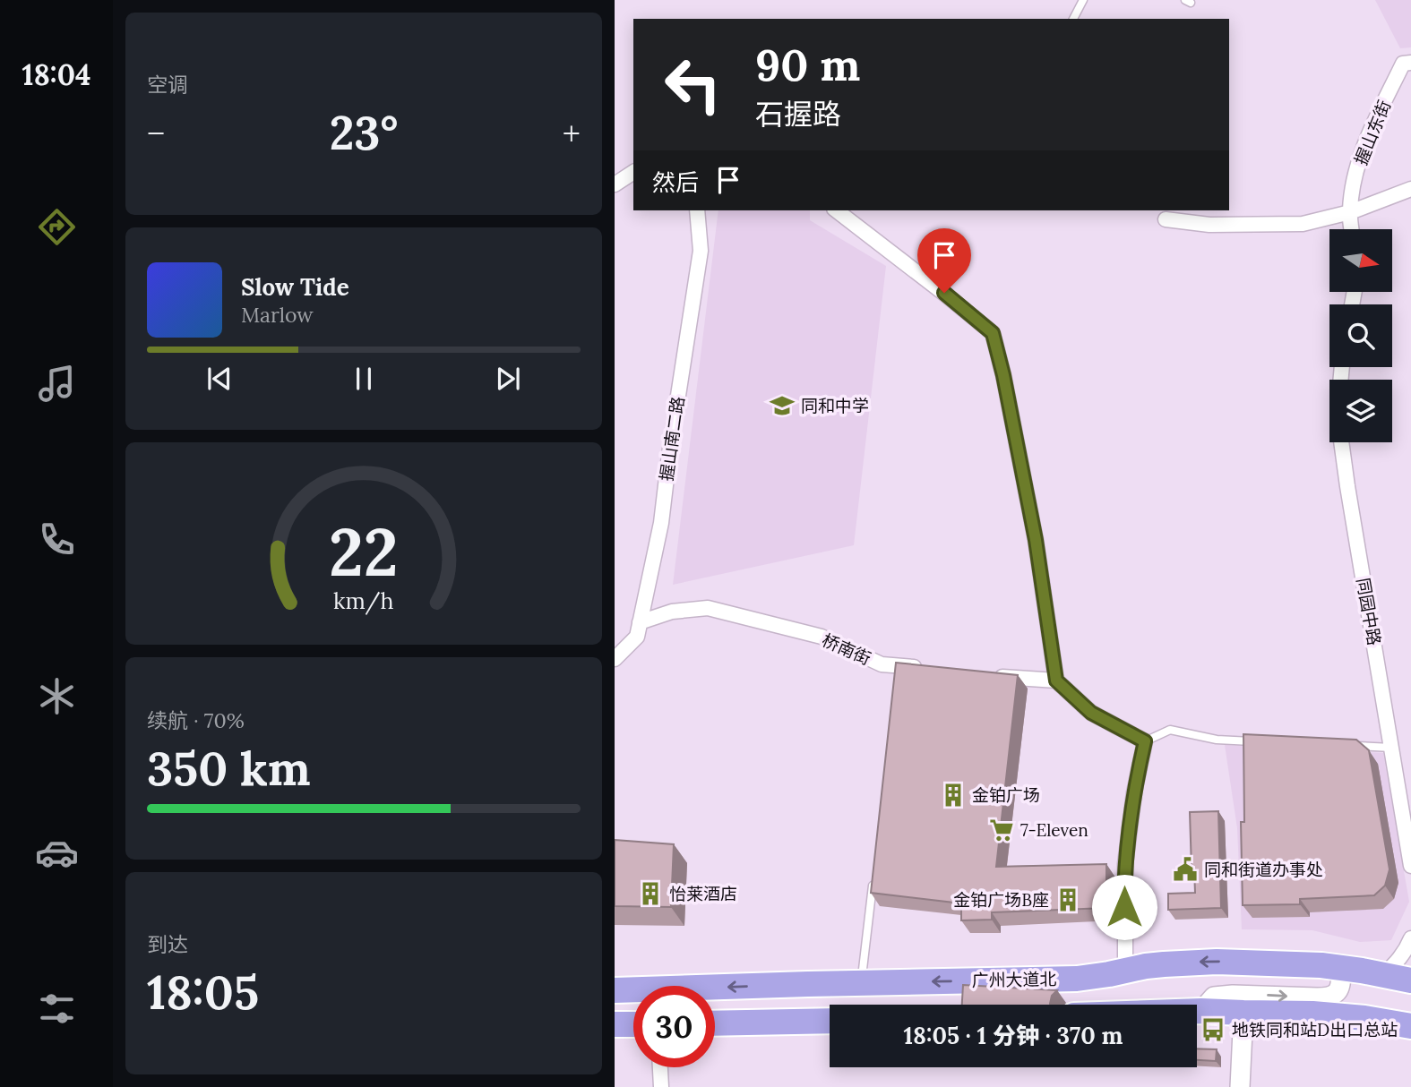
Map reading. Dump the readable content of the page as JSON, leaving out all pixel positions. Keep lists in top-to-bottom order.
{
  "streets": {
    "highway": ["广州大道北"],
    "street": [
      "握山东街",
      "握山南二路",
      "同园中路",
      "桥南街"
    ]
  },
  "crossings": [
    ["握山南二路", "桥南街"]
  ],
  "places": {
    "school or university": ["同和中学"],
    "building": ["金铂广场", "怡莱酒店", "金铂广场B座"],
    "supermarket": ["7-Eleven"],
    "public building": ["同和街道办事处"],
    "bus stop": ["地铁同和站D出口总站"]
  },
  "north": "right",
  "page": {
    "tabs": "18:04",
    "tile": [
      "空调",
      ["续航 · 70%", "350 km"],
      ["到达", "18:05"]
    ],
    "turn": ["90 m", "石握路"],
    "heat": ["−", "23°", "+"],
    "then": "然后",
    "song": ["Slow Tide", "Marlow"],
    "limit": "30",
    "trip": "18:05 · 1 分钟 · 370 m",
    "gauge": ["22", "km/h"]
  }
}
